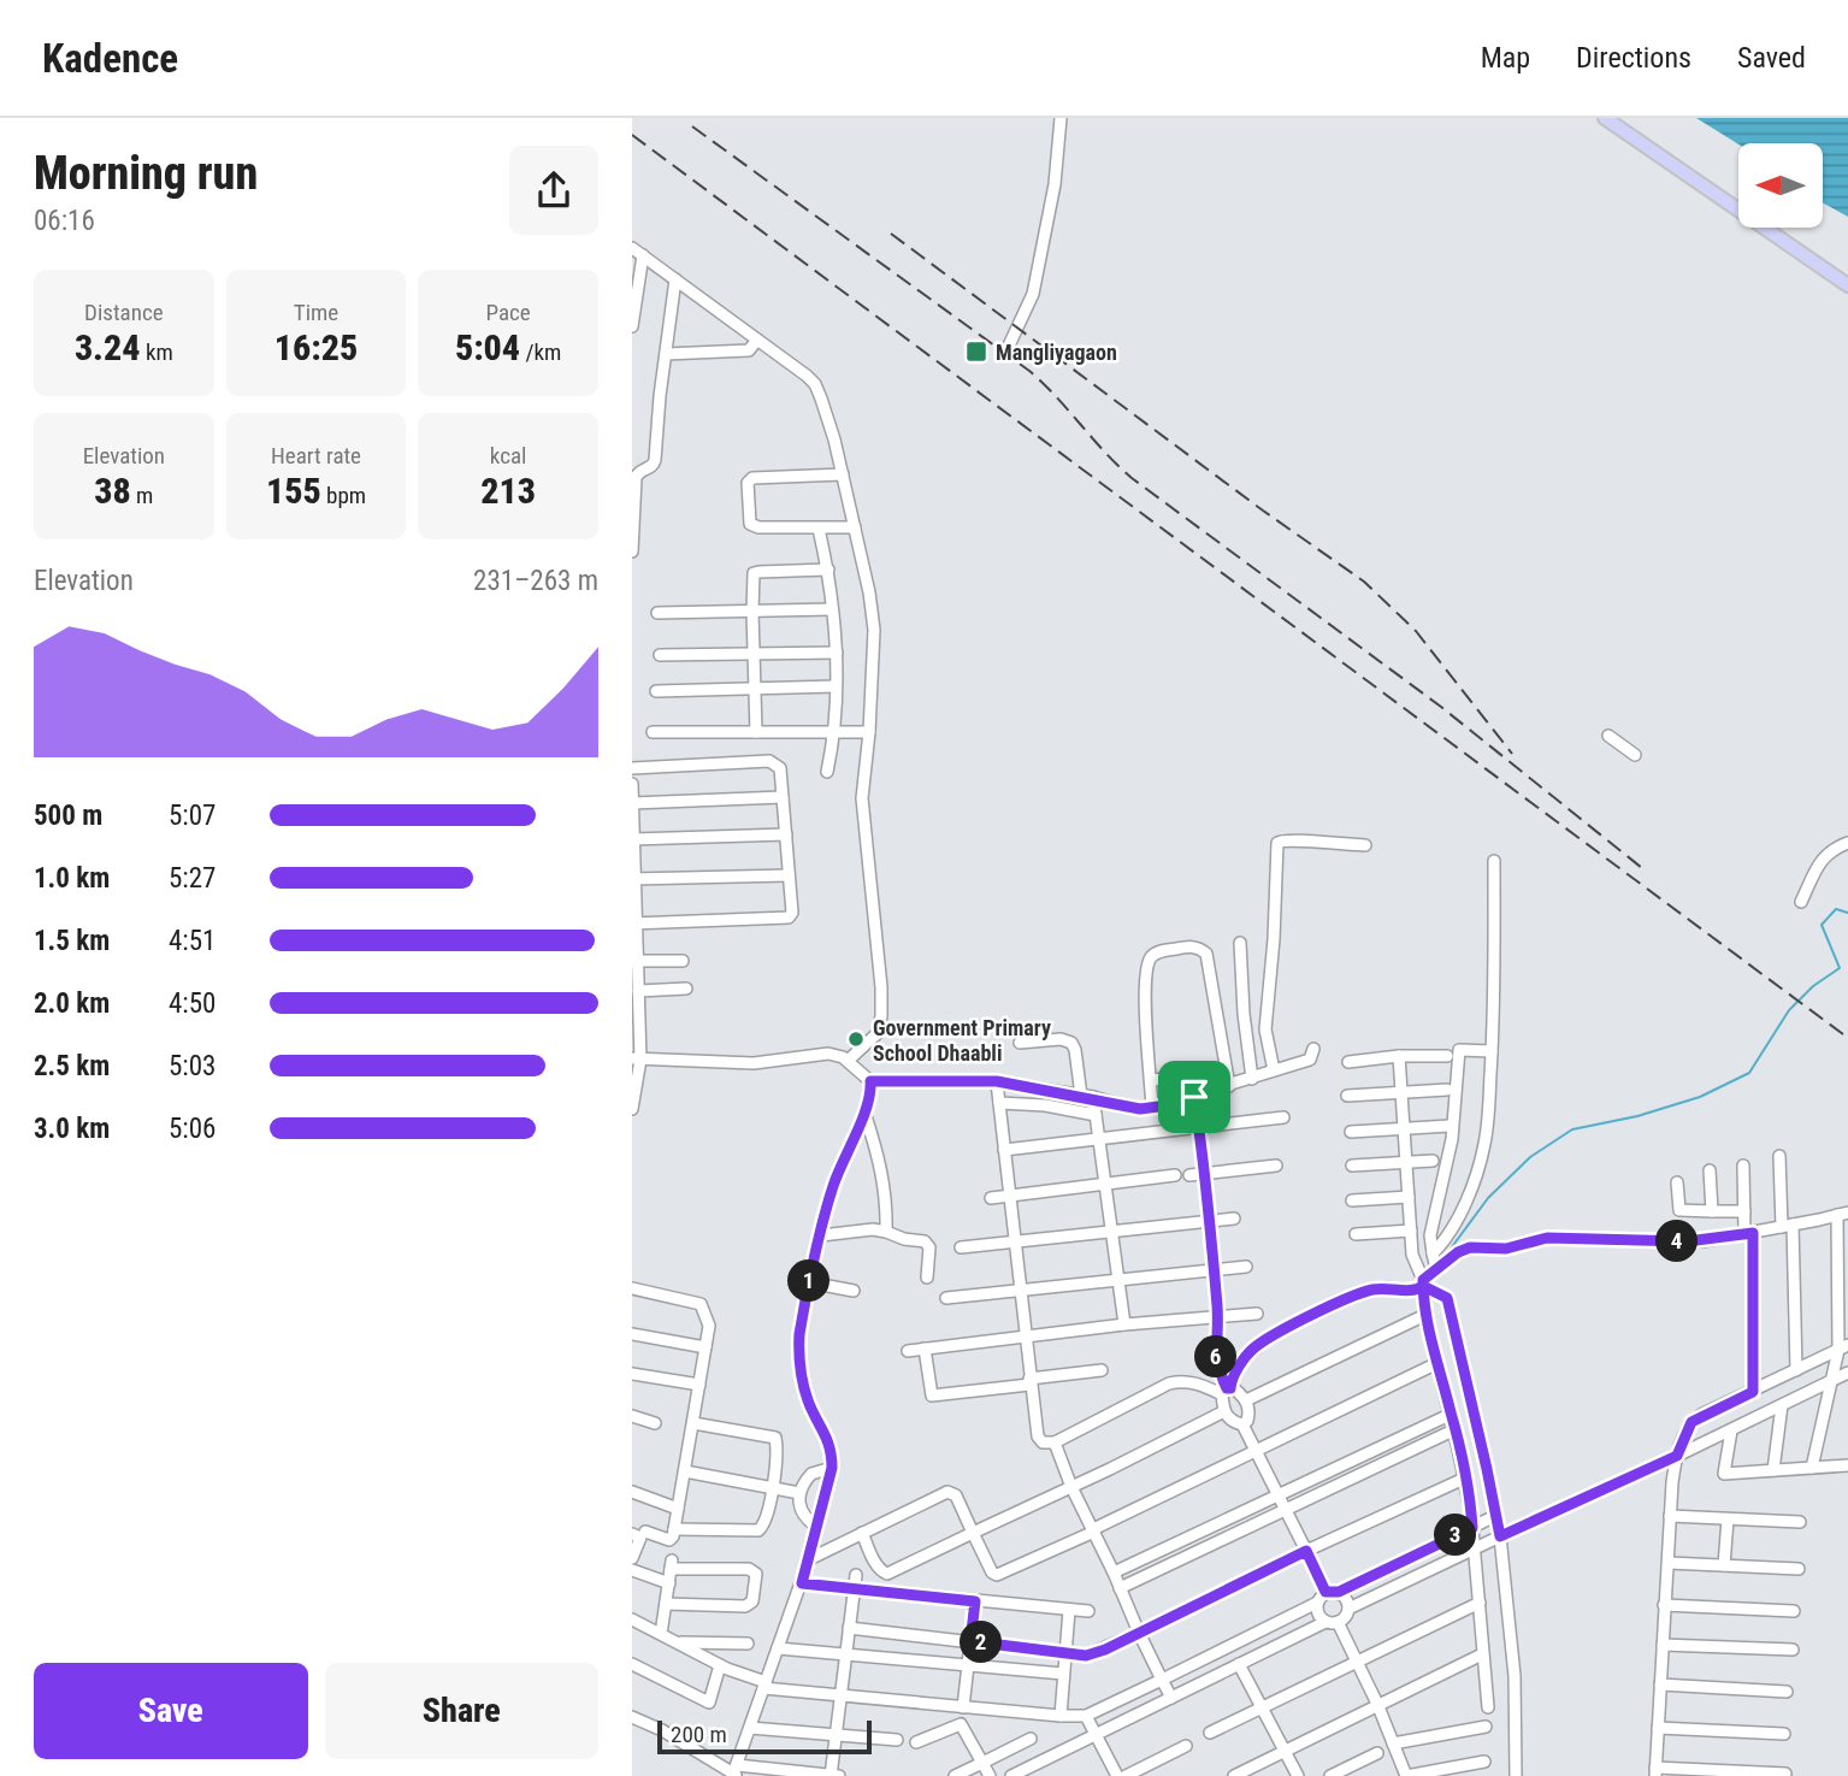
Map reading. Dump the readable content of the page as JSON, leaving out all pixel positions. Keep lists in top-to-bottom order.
{
  "places": {
    "transit": ["Mangliyagaon"],
    "other": ["Government Primary School Dhaabli"]
  },
  "scale_bar": "200 m",
  "north": "left",
  "page": {
    "header": "Kadence",
    "nav": ["Map", "Directions", "Saved"],
    "heading": ["Morning run", "06:16"],
    "stats": [
      ["Distance", "3.24 km"],
      ["Time", "16:25"],
      ["Pace", "5:04 /km"],
      ["Elevation", "38 m"],
      ["Heart rate", "155 bpm"],
      ["kcal", "213"]
    ],
    "chart": ["Elevation", "231–263 m"],
    "list": [
      {
        "name": "500 m",
        "note": "5:07"
      },
      {
        "name": "1.0 km",
        "note": "5:27"
      },
      {
        "name": "1.5 km",
        "note": "4:51"
      },
      {
        "name": "2.0 km",
        "note": "4:50"
      },
      {
        "name": "2.5 km",
        "note": "5:03"
      },
      {
        "name": "3.0 km",
        "note": "5:06"
      }
    ],
    "pins": [
      "4",
      "1",
      "6",
      "3",
      "2"
    ],
    "buttons": ["Save", "Share"],
    "scale": "200 m"
  }
}
